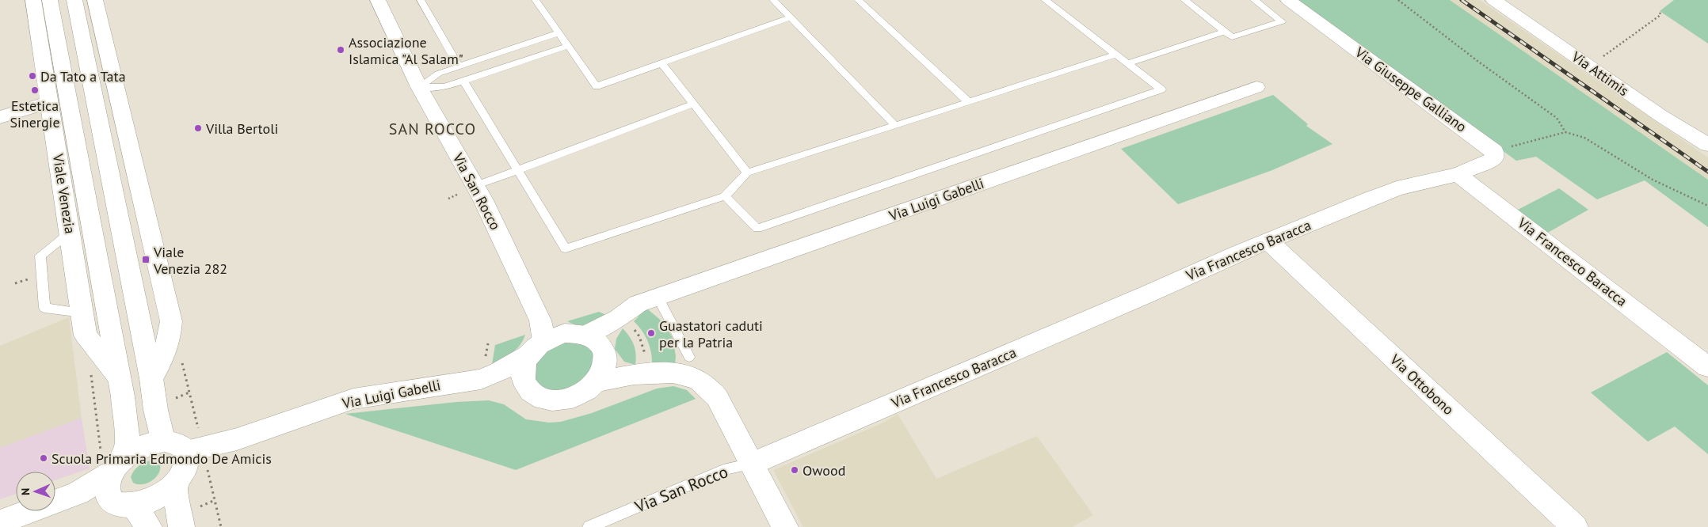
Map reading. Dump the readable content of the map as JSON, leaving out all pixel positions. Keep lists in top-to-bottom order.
{
  "streets": {
    "street": [
      "Via Attimis",
      "Via Giuseppe Galliano",
      "Via San Rocco",
      "Viale Venezia",
      "Via Luigi Gabelli",
      "Via Francesco Baracca",
      "Via Ottobono"
    ]
  },
  "crossings": [
    ["Via San Rocco", "Via Luigi Gabelli"],
    ["Via San Rocco", "Via Francesco Baracca"],
    ["Via Francesco Baracca", "Via Ottobono"]
  ],
  "districts": ["SAN ROCCO"],
  "places": {
    "other": [
      "Associazione Islamica \"Al Salam\"",
      "Da Tato a Tata",
      "Estetica Sinergie",
      "Villa Bertoli",
      "Guastatori caduti per la Patria",
      "Scuola Primaria Edmondo De Amicis",
      "Owood"
    ],
    "transit": ["Viale Venezia 282"]
  },
  "north": "left"
}
